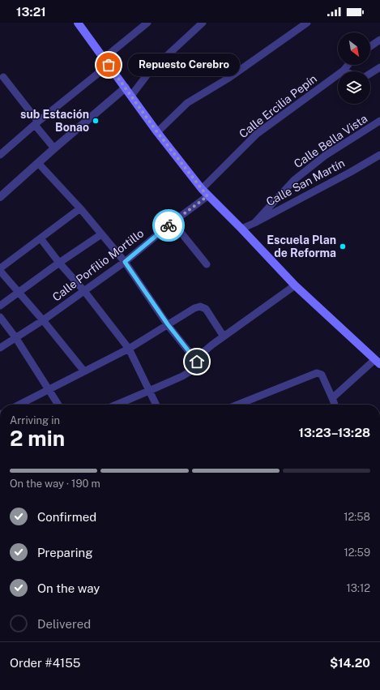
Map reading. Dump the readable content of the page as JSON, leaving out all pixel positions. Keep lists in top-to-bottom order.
{
  "streets": {
    "street": [
      "Calle Ercilia Pepín",
      "Calle Bella Vista",
      "Calle San Martín",
      "Calle Porfilio Mortillo"
    ]
  },
  "crossings": [
    ["Calle Bella Vista", "Calle San Martín"]
  ],
  "places": ["Repuesto Cerebro", "sub Estación Bonao", "Escuela Plan de Reforma"],
  "north": "bottom right",
  "page": {
    "status": "13:21",
    "bubble": "Repuesto Cerebro",
    "heading": ["2 min", "Arriving in", "13:23–13:28"],
    "panel": ["Order #4155", "$14.20"],
    "bar": "On the way · 190 m",
    "list": [
      ["Confirmed", "12:58"],
      ["Preparing", "12:59"],
      ["On the way", "13:12"],
      "Delivered"
    ]
  }
}
